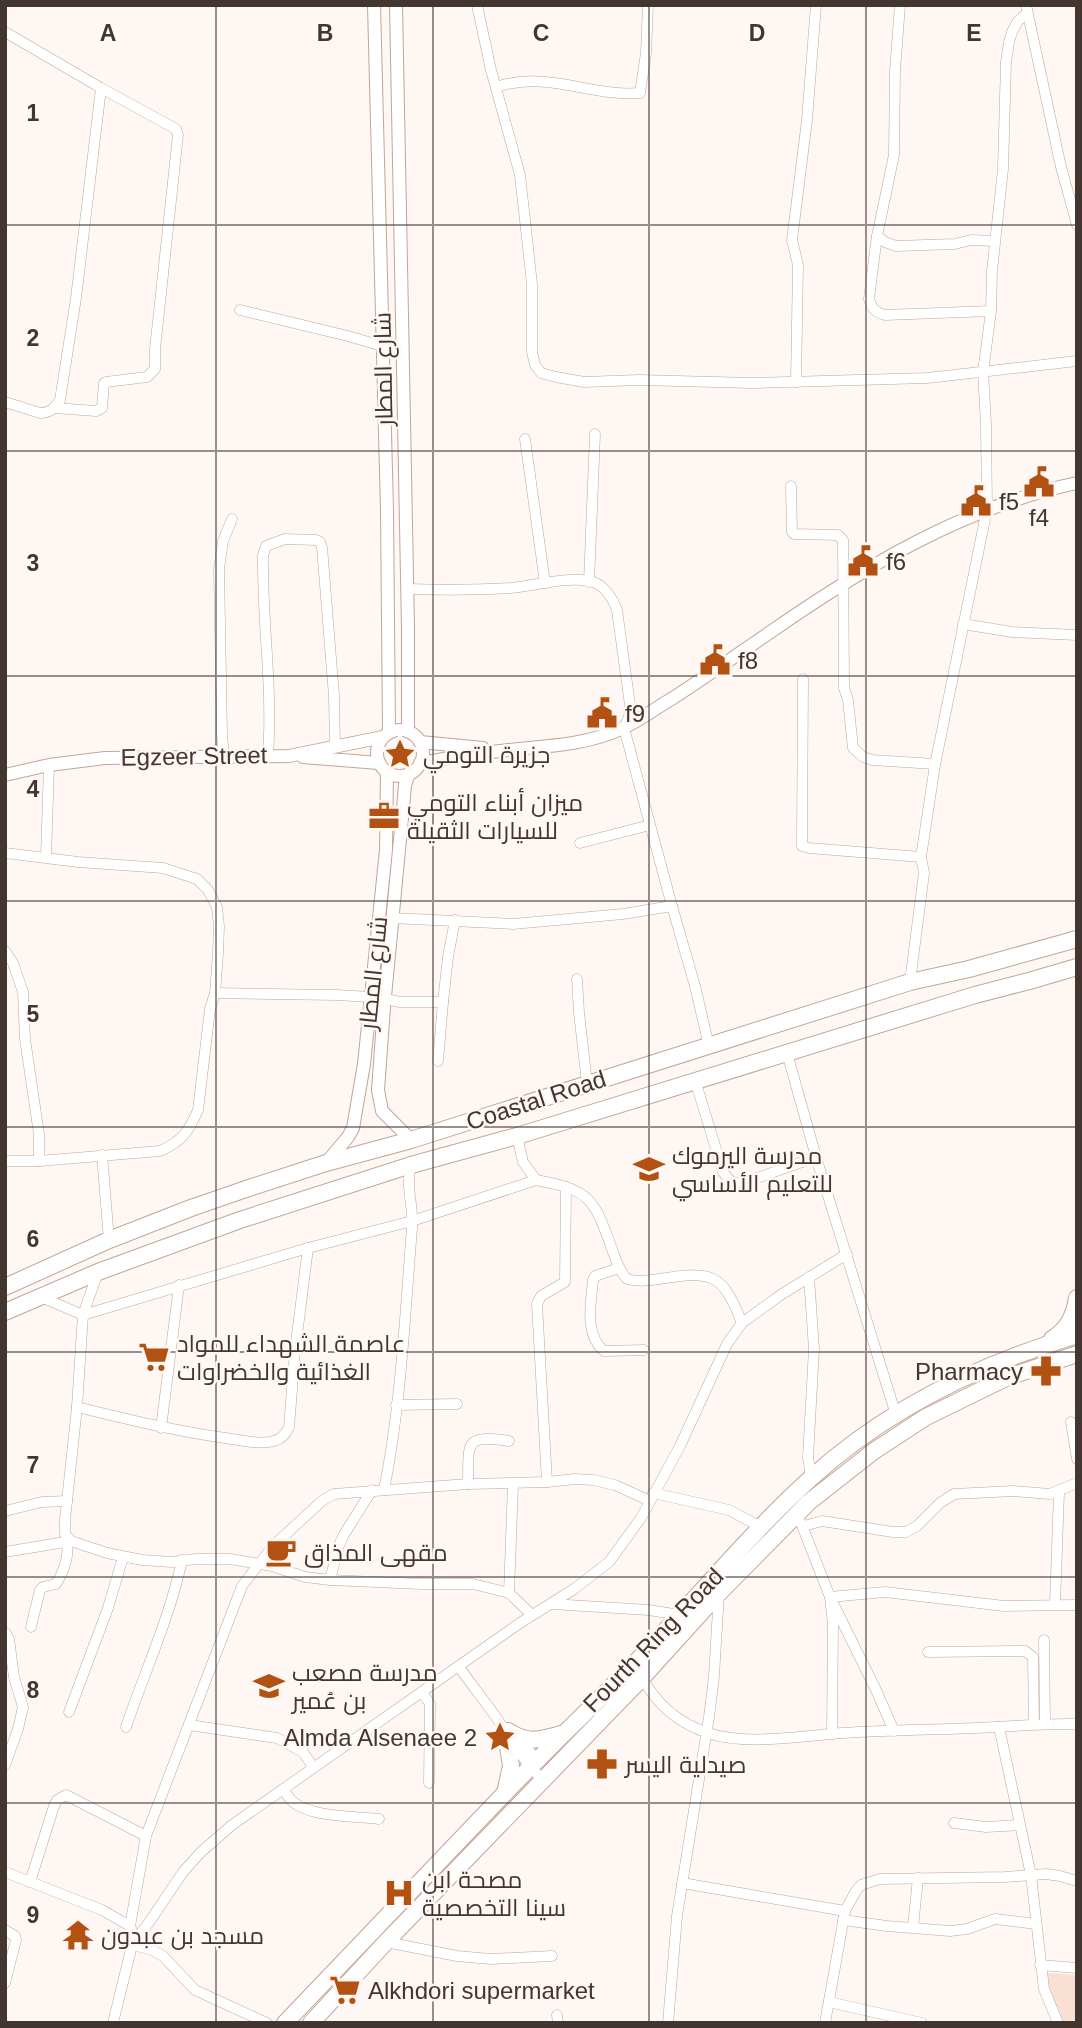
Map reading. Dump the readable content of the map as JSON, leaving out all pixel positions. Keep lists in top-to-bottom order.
{
  "streets": {
    "main road": ["Coastal Road", "Fourth Ring Road"],
    "street": ["شارع المطار", "Egzeer Street"]
  },
  "crossings": [
    ["شارع المطار", "Egzeer Street"],
    ["شارع المطار", "Coastal Road"]
  ],
  "places": {
    "public building": [
      "f4",
      "f5",
      "f6",
      "f8",
      "f9"
    ],
    "place": ["جزيرة التومي", "Almda Alsenaee 2"],
    "office": ["ميزان أبناء التومي للسيارات الثقيلة"],
    "school or university": ["مدرسة اليرموك للتعليم الأساسي", "مدرسة مصعب بن عُمير"],
    "supermarket": ["عاصمة الشهداء للمواد الغذائية والخضراوات", "Alkhdori supermarket"],
    "pharmacy": ["Pharmacy", "صيدلية اليسر"],
    "cafe": ["مقهى المذاق"],
    "hospital": ["مصحة ابن سينا التخصصية"],
    "temple": ["مسجد بن عبدون"]
  },
  "grid": {
    "columns": [
      "A",
      "B",
      "C",
      "D",
      "E"
    ],
    "rows": [
      "1",
      "2",
      "3",
      "4",
      "5",
      "6",
      "7",
      "8",
      "9"
    ]
  }
}
